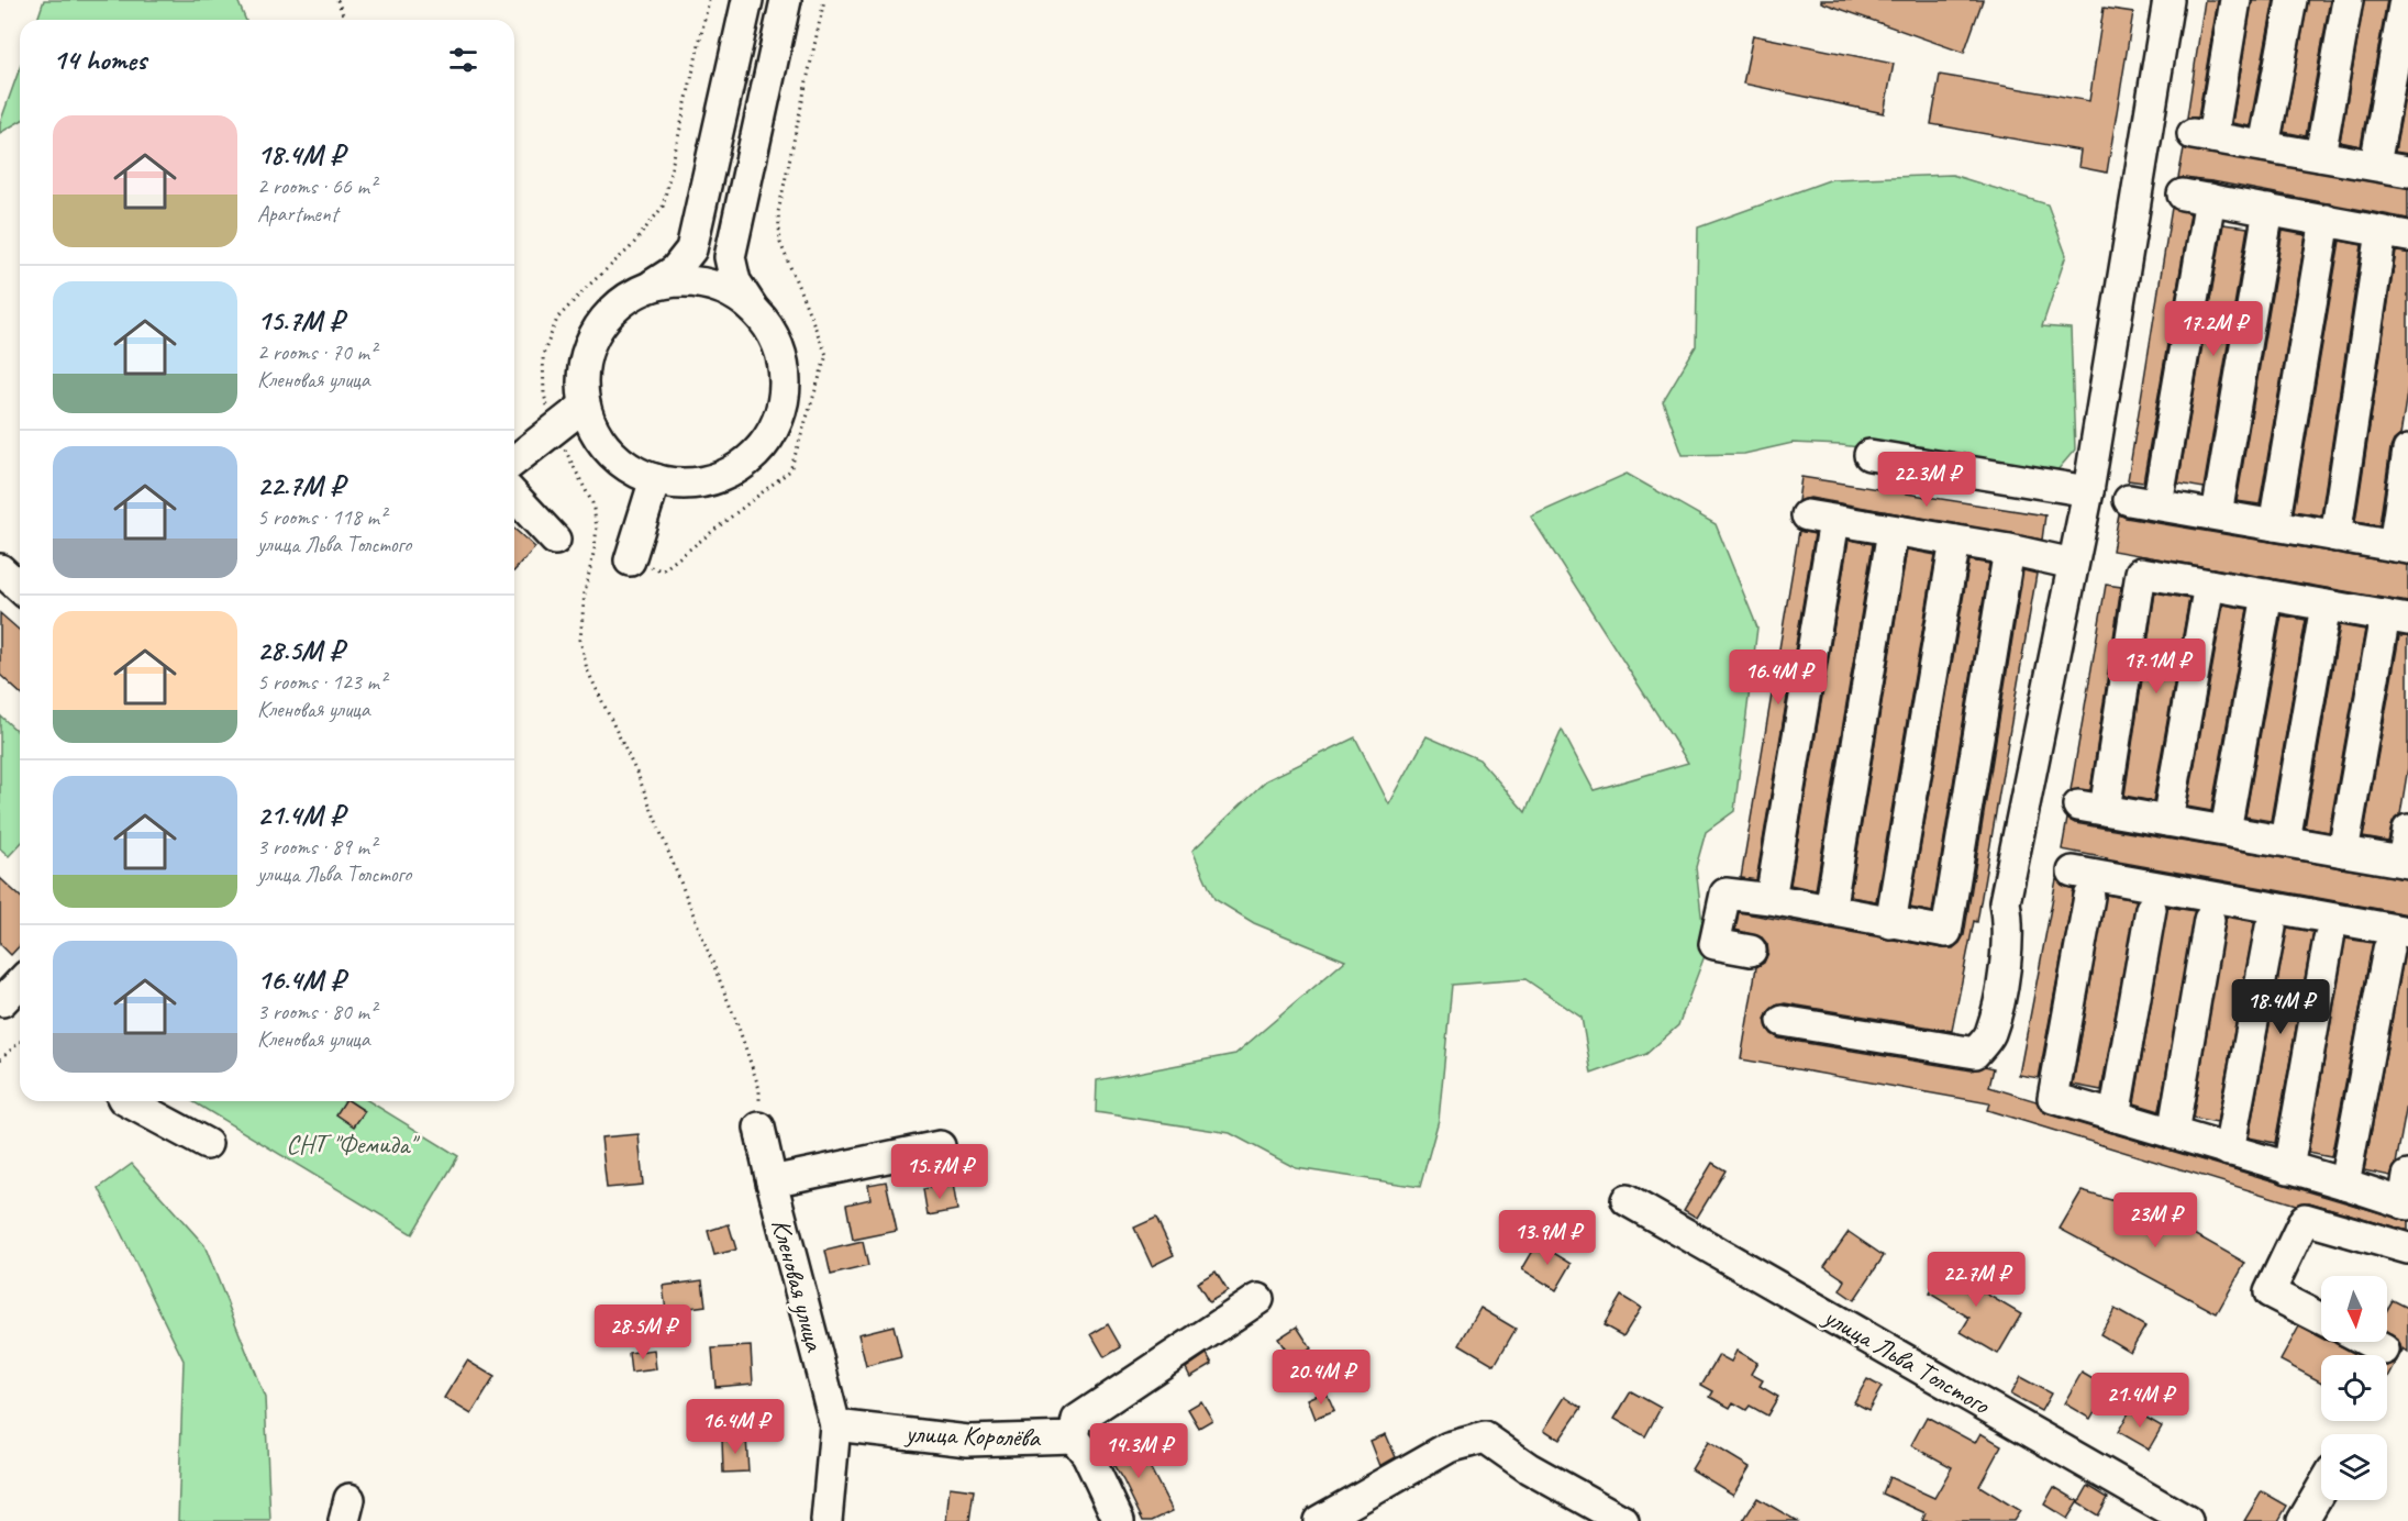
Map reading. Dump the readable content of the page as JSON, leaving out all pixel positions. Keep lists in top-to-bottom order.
{
  "streets": {
    "street": ["Кленовая улица", "улица Льва Толстого", "улица Королёва"]
  },
  "crossings": [
    ["Кленовая улица", "улица Королёва"]
  ],
  "parks": ["СНТ \"Фемида\""],
  "north": "bottom",
  "page": {
    "heading": "14 homes",
    "list": [
      {
        "name": "18.4M ₽",
        "note": "2 rooms · 66 m² · Apartment"
      },
      {
        "name": "15.7M ₽",
        "note": "2 rooms · 70 m² · Кленовая улица"
      },
      {
        "name": "22.7M ₽",
        "note": "5 rooms · 118 m² · улица Льва Толстого"
      },
      {
        "name": "28.5M ₽",
        "note": "5 rooms · 123 m² · Кленовая улица"
      },
      {
        "name": "21.4M ₽",
        "note": "3 rooms · 89 m² · улица Льва Толстого"
      },
      {
        "name": "16.4M ₽",
        "note": "3 rooms · 80 m² · Кленовая улица"
      }
    ],
    "price": [
      "17.2M ₽",
      "22.3M ₽",
      "17.1M ₽",
      "16.4M ₽",
      "18.4M ₽",
      "15.7M ₽",
      "23M ₽",
      "13.9M ₽",
      "22.7M ₽",
      "28.5M ₽",
      "20.4M ₽",
      "21.4M ₽",
      "16.4M ₽",
      "14.3M ₽"
    ]
  }
}
